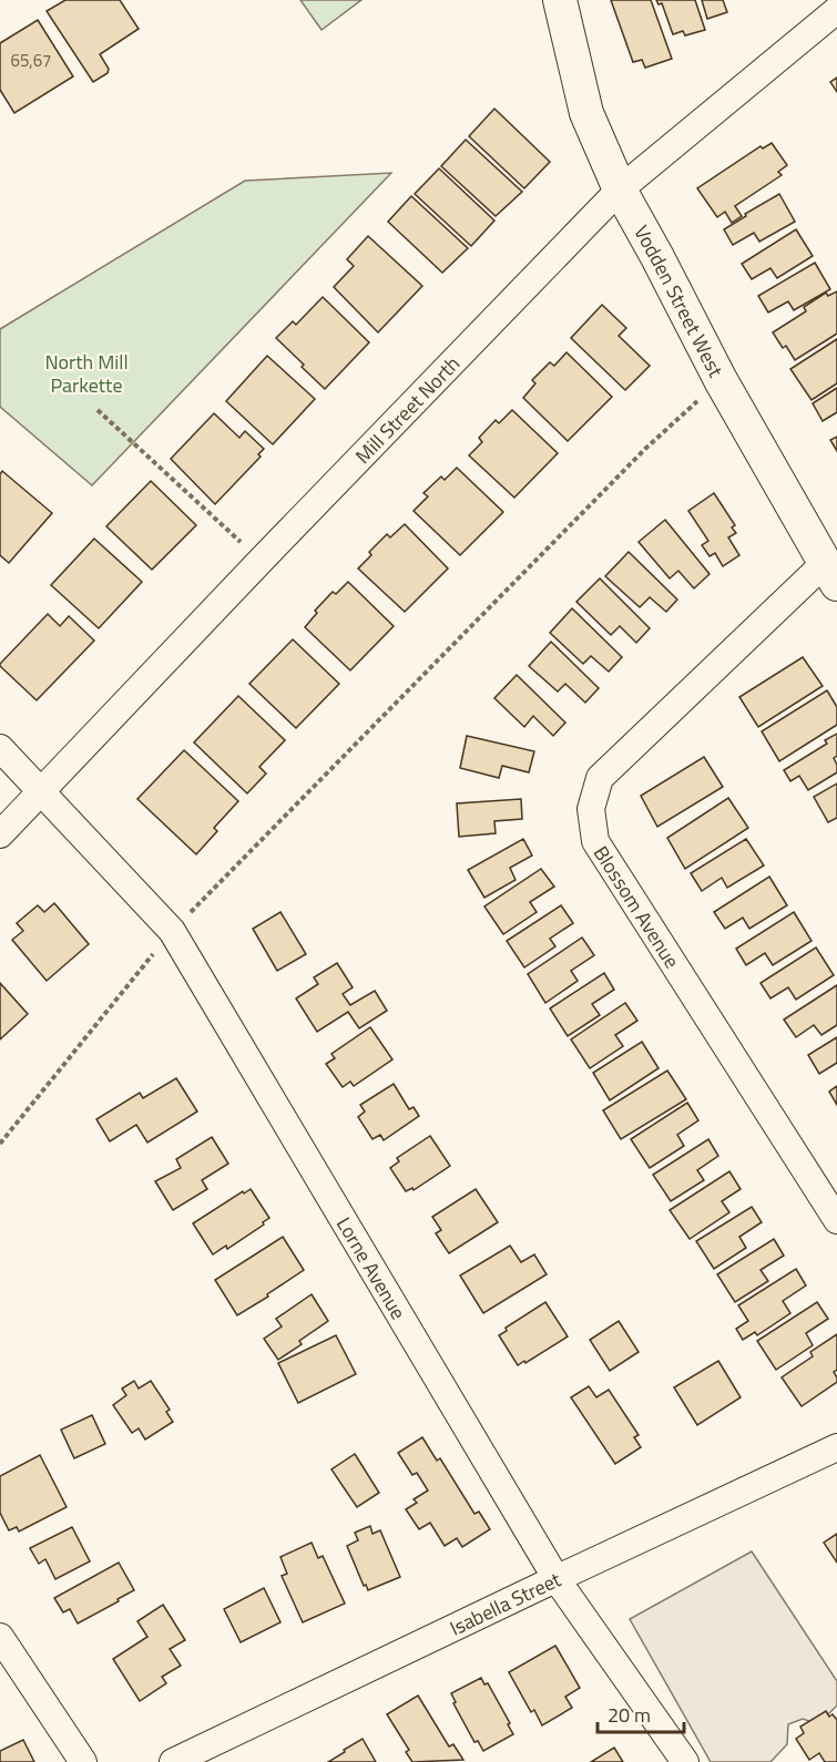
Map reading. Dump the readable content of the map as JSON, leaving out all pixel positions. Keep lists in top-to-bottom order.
{
  "streets": {
    "street": [
      "Vodden Street West",
      "Mill Street North",
      "Blossom Avenue",
      "Lorne Avenue",
      "Isabella Street"
    ]
  },
  "crossings": [
    ["Vodden Street West", "Mill Street North"],
    ["Vodden Street West", "Blossom Avenue"],
    ["Mill Street North", "Lorne Avenue"],
    ["Lorne Avenue", "Isabella Street"]
  ],
  "parks": ["North Mill Parkette"],
  "house_numbers": ["65,67"],
  "scale_bar": "20 m"
}
